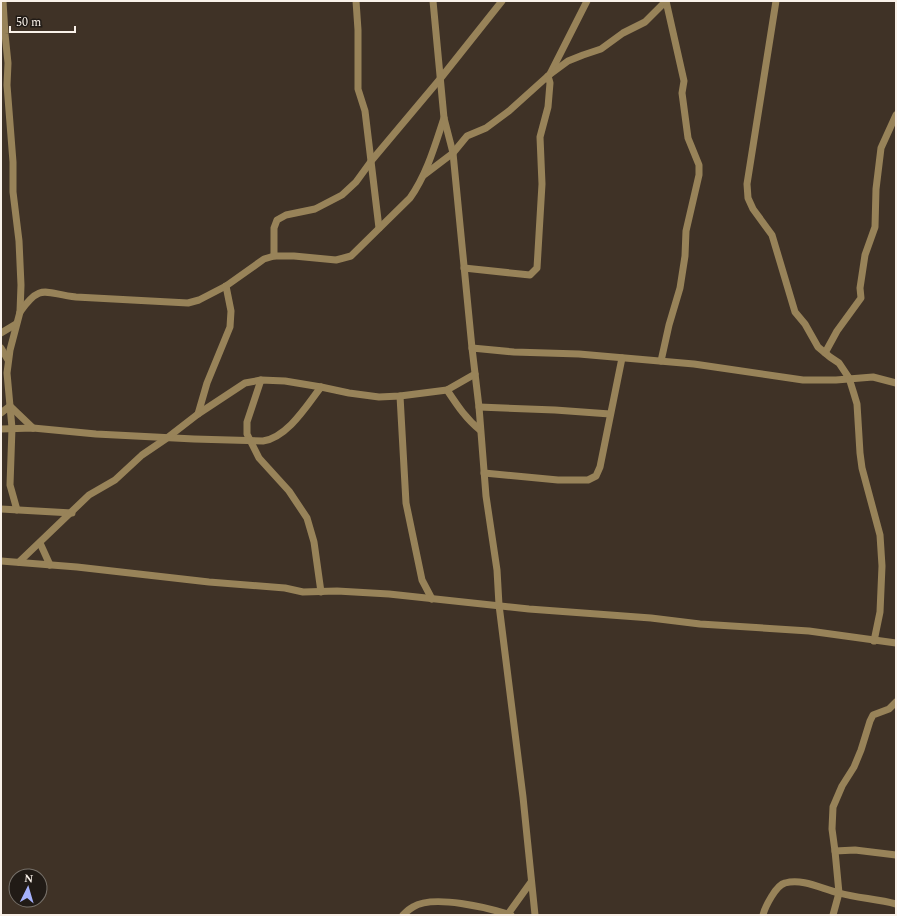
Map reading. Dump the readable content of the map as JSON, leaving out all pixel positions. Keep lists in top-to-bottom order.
{
  "scale_bar": "50 m",
  "north": "top"
}
